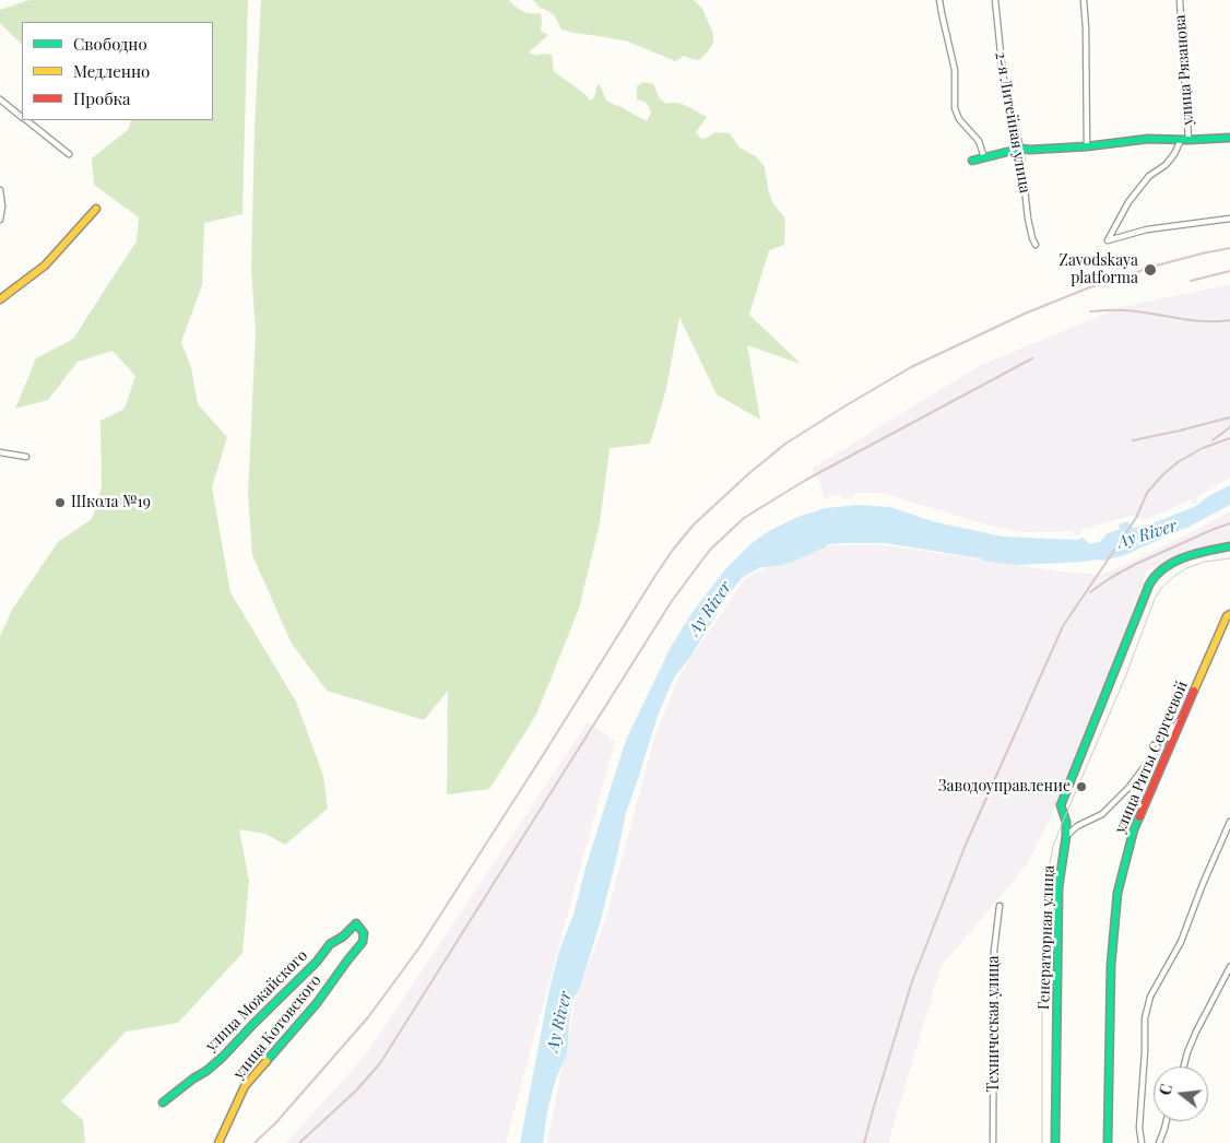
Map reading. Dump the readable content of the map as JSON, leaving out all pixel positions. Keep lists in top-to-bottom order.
{
  "streets": {
    "street": [
      "улица Рязанова",
      "2-я Литейная улица",
      "улица Риты Сергеевой",
      "Генераторная улица",
      "улица Можайского",
      "Техническая улица",
      "улица Котовского"
    ]
  },
  "crossings": [
    ["улица Можайского", "улица Котовского"]
  ],
  "water": ["Ay River"],
  "places": ["Zavodskaya platforma", "Школа №19", "Заводоуправление"],
  "legend": ["Свободно", "Медленно", "Пробка"],
  "north": "left"
}
